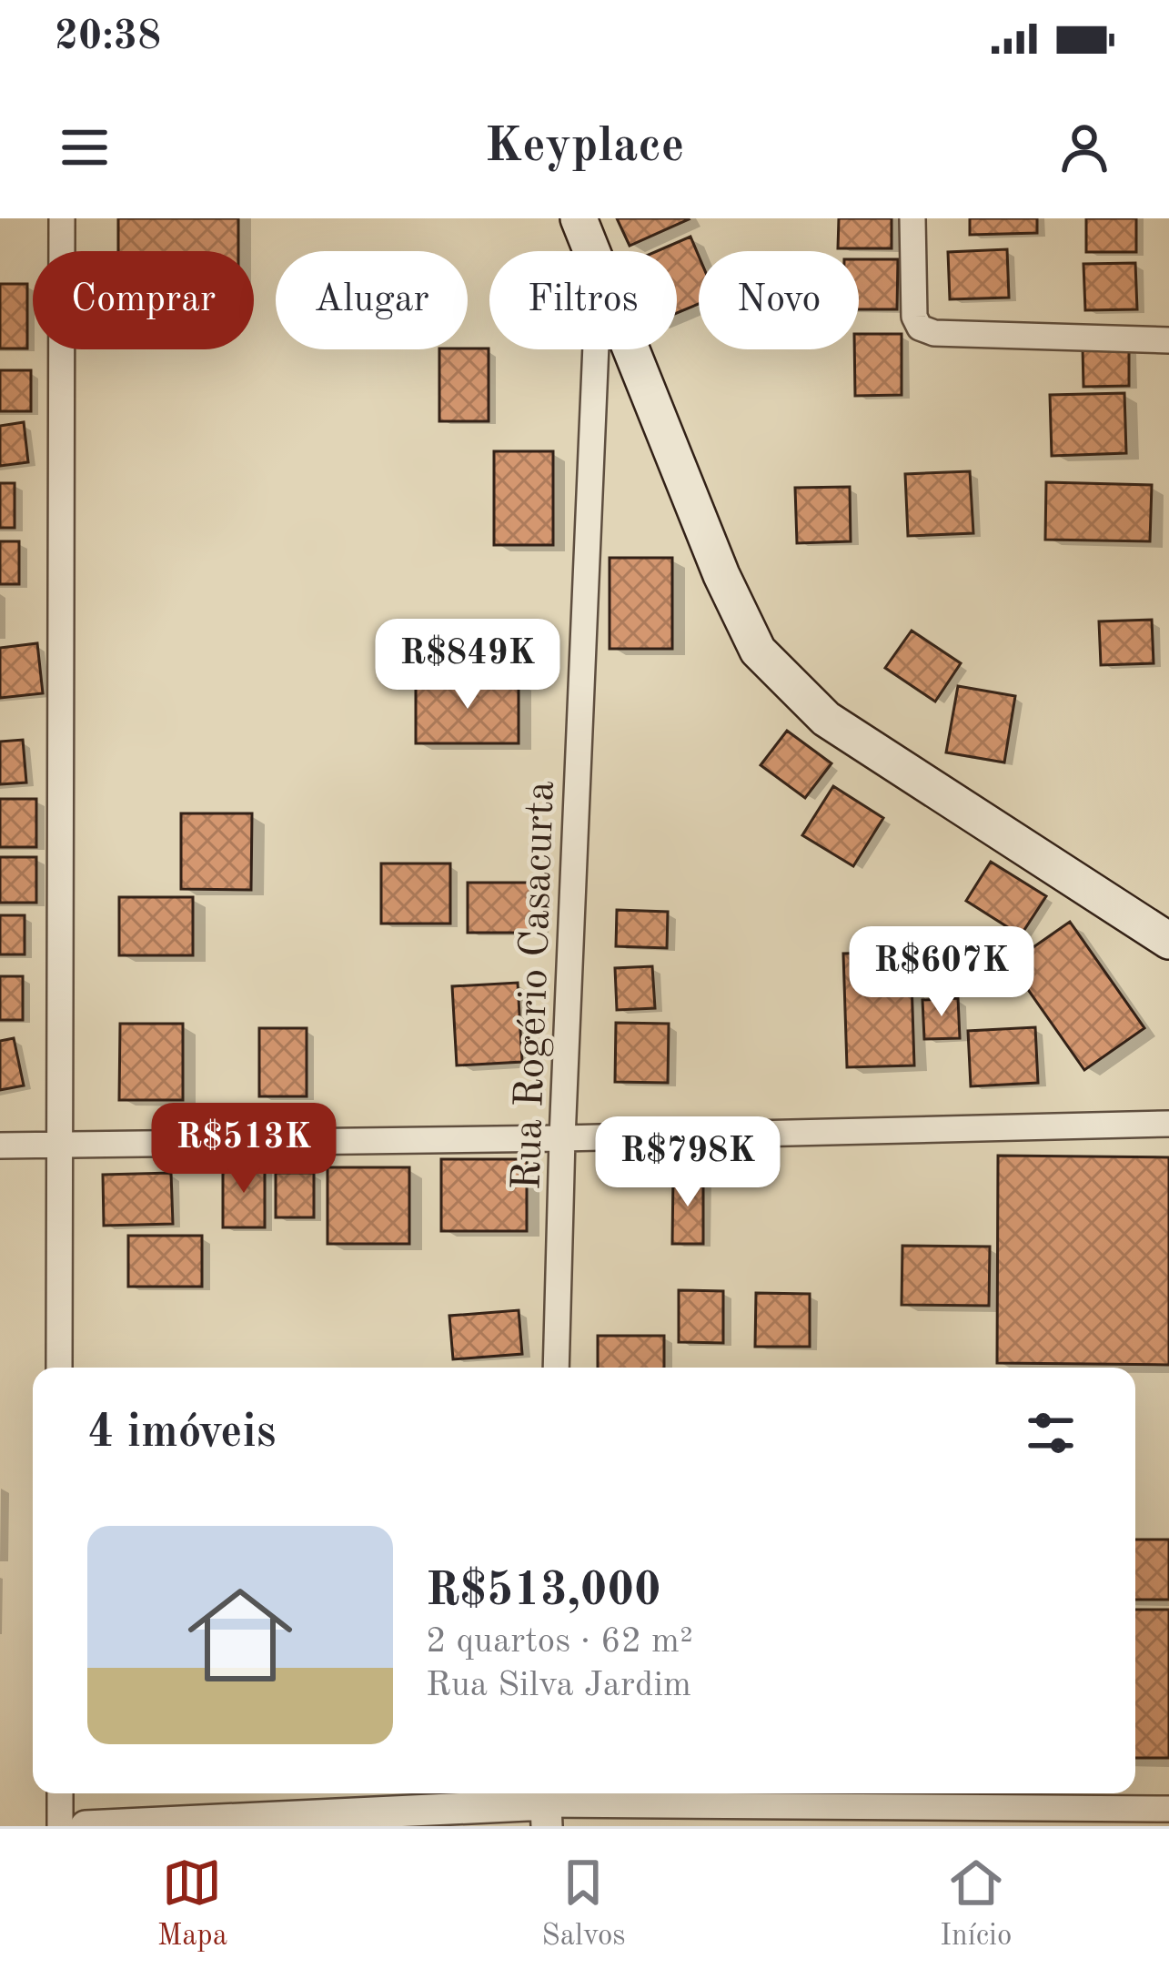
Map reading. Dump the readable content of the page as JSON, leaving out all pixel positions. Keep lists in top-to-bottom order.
{
  "streets": {
    "street": ["Rua Rogério Casacurta"]
  },
  "page": {
    "status": "20:38",
    "header": "Keyplace",
    "chip": [
      "Comprar",
      "Alugar",
      "Filtros",
      "Novo"
    ],
    "price": [
      "R$849K",
      "R$607K",
      "R$513K",
      "R$798K"
    ],
    "heading": "4 imóveis",
    "list": [
      {
        "name": "R$513,000",
        "note": "2 quartos · 62 m² · Rua Silva Jardim"
      }
    ],
    "tabs": ["Mapa", "Salvos", "Início"]
  }
}
